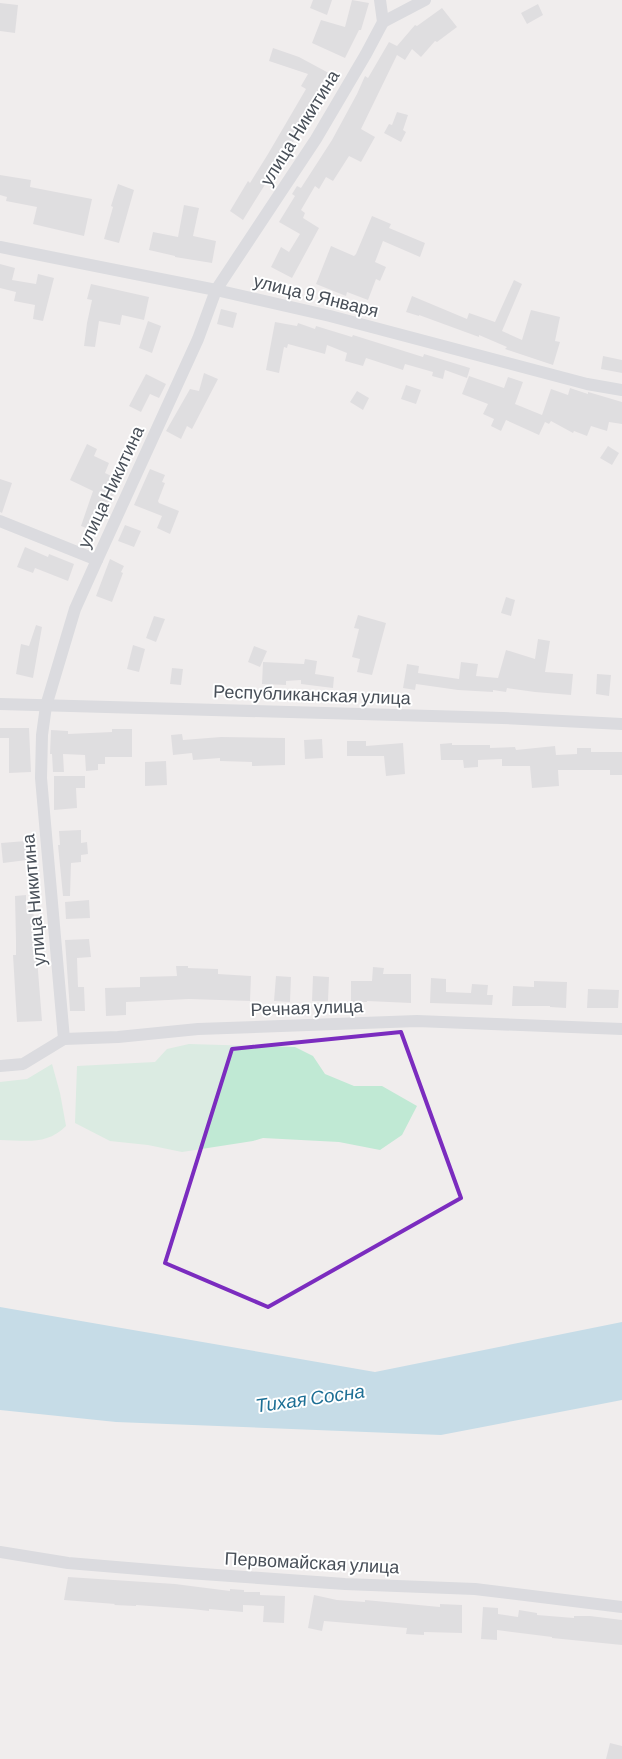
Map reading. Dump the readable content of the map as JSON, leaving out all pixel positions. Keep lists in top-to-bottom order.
{
  "streets": {
    "street": [
      "улица Никитина",
      "улица 9 Января",
      "Республиканская улица",
      "Речная улица",
      "Первомайская улица"
    ]
  },
  "crossings": [
    ["улица Никитина", "улица 9 Января"],
    ["улица Никитина", "Республиканская улица"],
    ["улица Никитина", "Речная улица"]
  ],
  "water": ["Тихая Сосна"]
}
